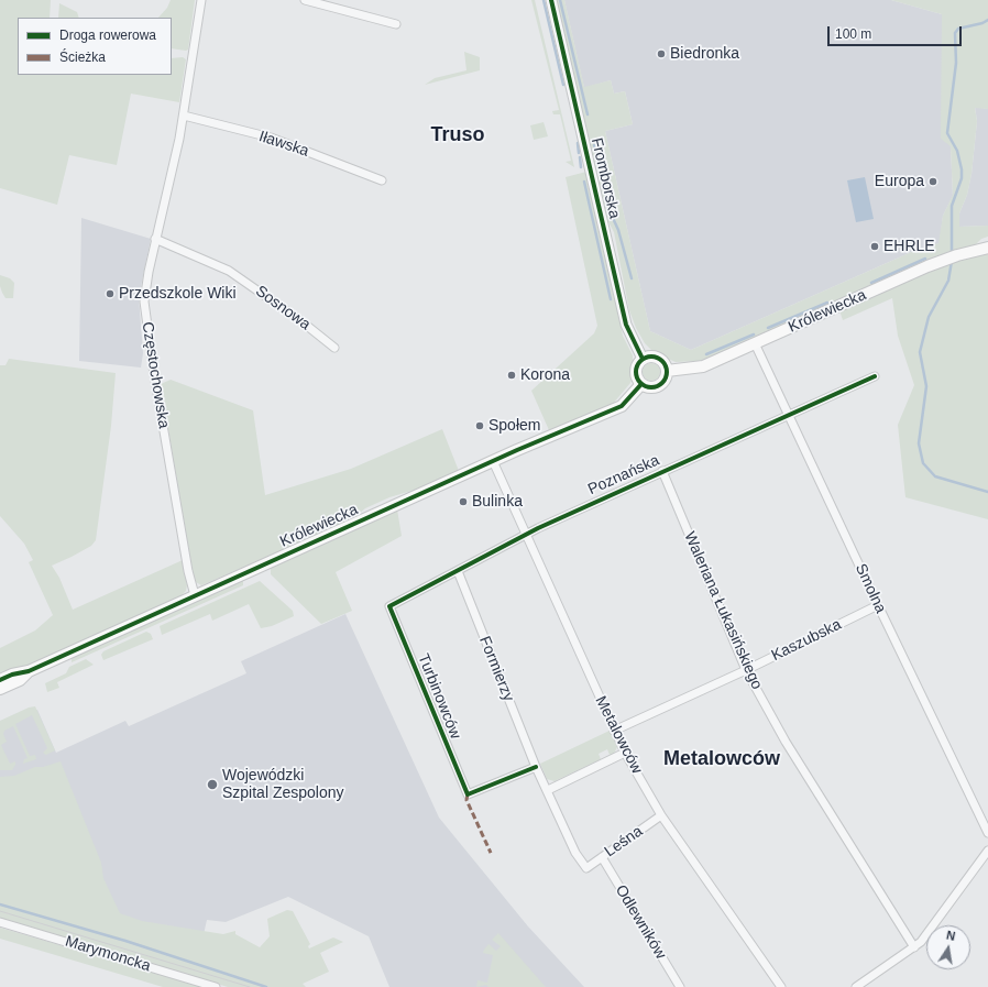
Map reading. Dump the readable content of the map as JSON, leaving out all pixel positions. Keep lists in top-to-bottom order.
{
  "streets": {
    "main road": ["Królewiecka"],
    "street": [
      "Iławska",
      "Fromborska",
      "Sosnowa",
      "Częstochowska",
      "Poznańska",
      "Smolna",
      "Waleriana Łukasińskiego",
      "Kaszubska",
      "Formierzy",
      "Turbinowców",
      "Metalowców",
      "Leśna",
      "Odlewników",
      "Marymoncka"
    ]
  },
  "crossings": [
    ["Iławska", "Częstochowska"],
    ["Fromborska", "Królewiecka"],
    ["Sosnowa", "Częstochowska"],
    ["Królewiecka", "Częstochowska"],
    ["Królewiecka", "Smolna"],
    ["Królewiecka", "Metalowców"],
    ["Poznańska", "Smolna"],
    ["Poznańska", "Waleriana Łukasińskiego"],
    ["Poznańska", "Formierzy"],
    ["Poznańska", "Turbinowców"],
    ["Poznańska", "Metalowców"],
    ["Smolna", "Kaszubska"],
    ["Waleriana Łukasińskiego", "Kaszubska"],
    ["Kaszubska", "Metalowców"],
    ["Formierzy", "Turbinowców"],
    ["Metalowców", "Leśna"],
    ["Leśna", "Odlewników"]
  ],
  "districts": ["Truso", "Metalowców"],
  "places": [
    "Biedronka",
    "Europa",
    "EHRLE",
    "Przedszkole Wiki",
    "Korona",
    "Społem",
    "Bulinka",
    "Wojewódzki Szpital Zespolony"
  ],
  "legend": ["Droga rowerowa", "Ścieżka"],
  "scale_bar": "100 m",
  "north": "top"
}
